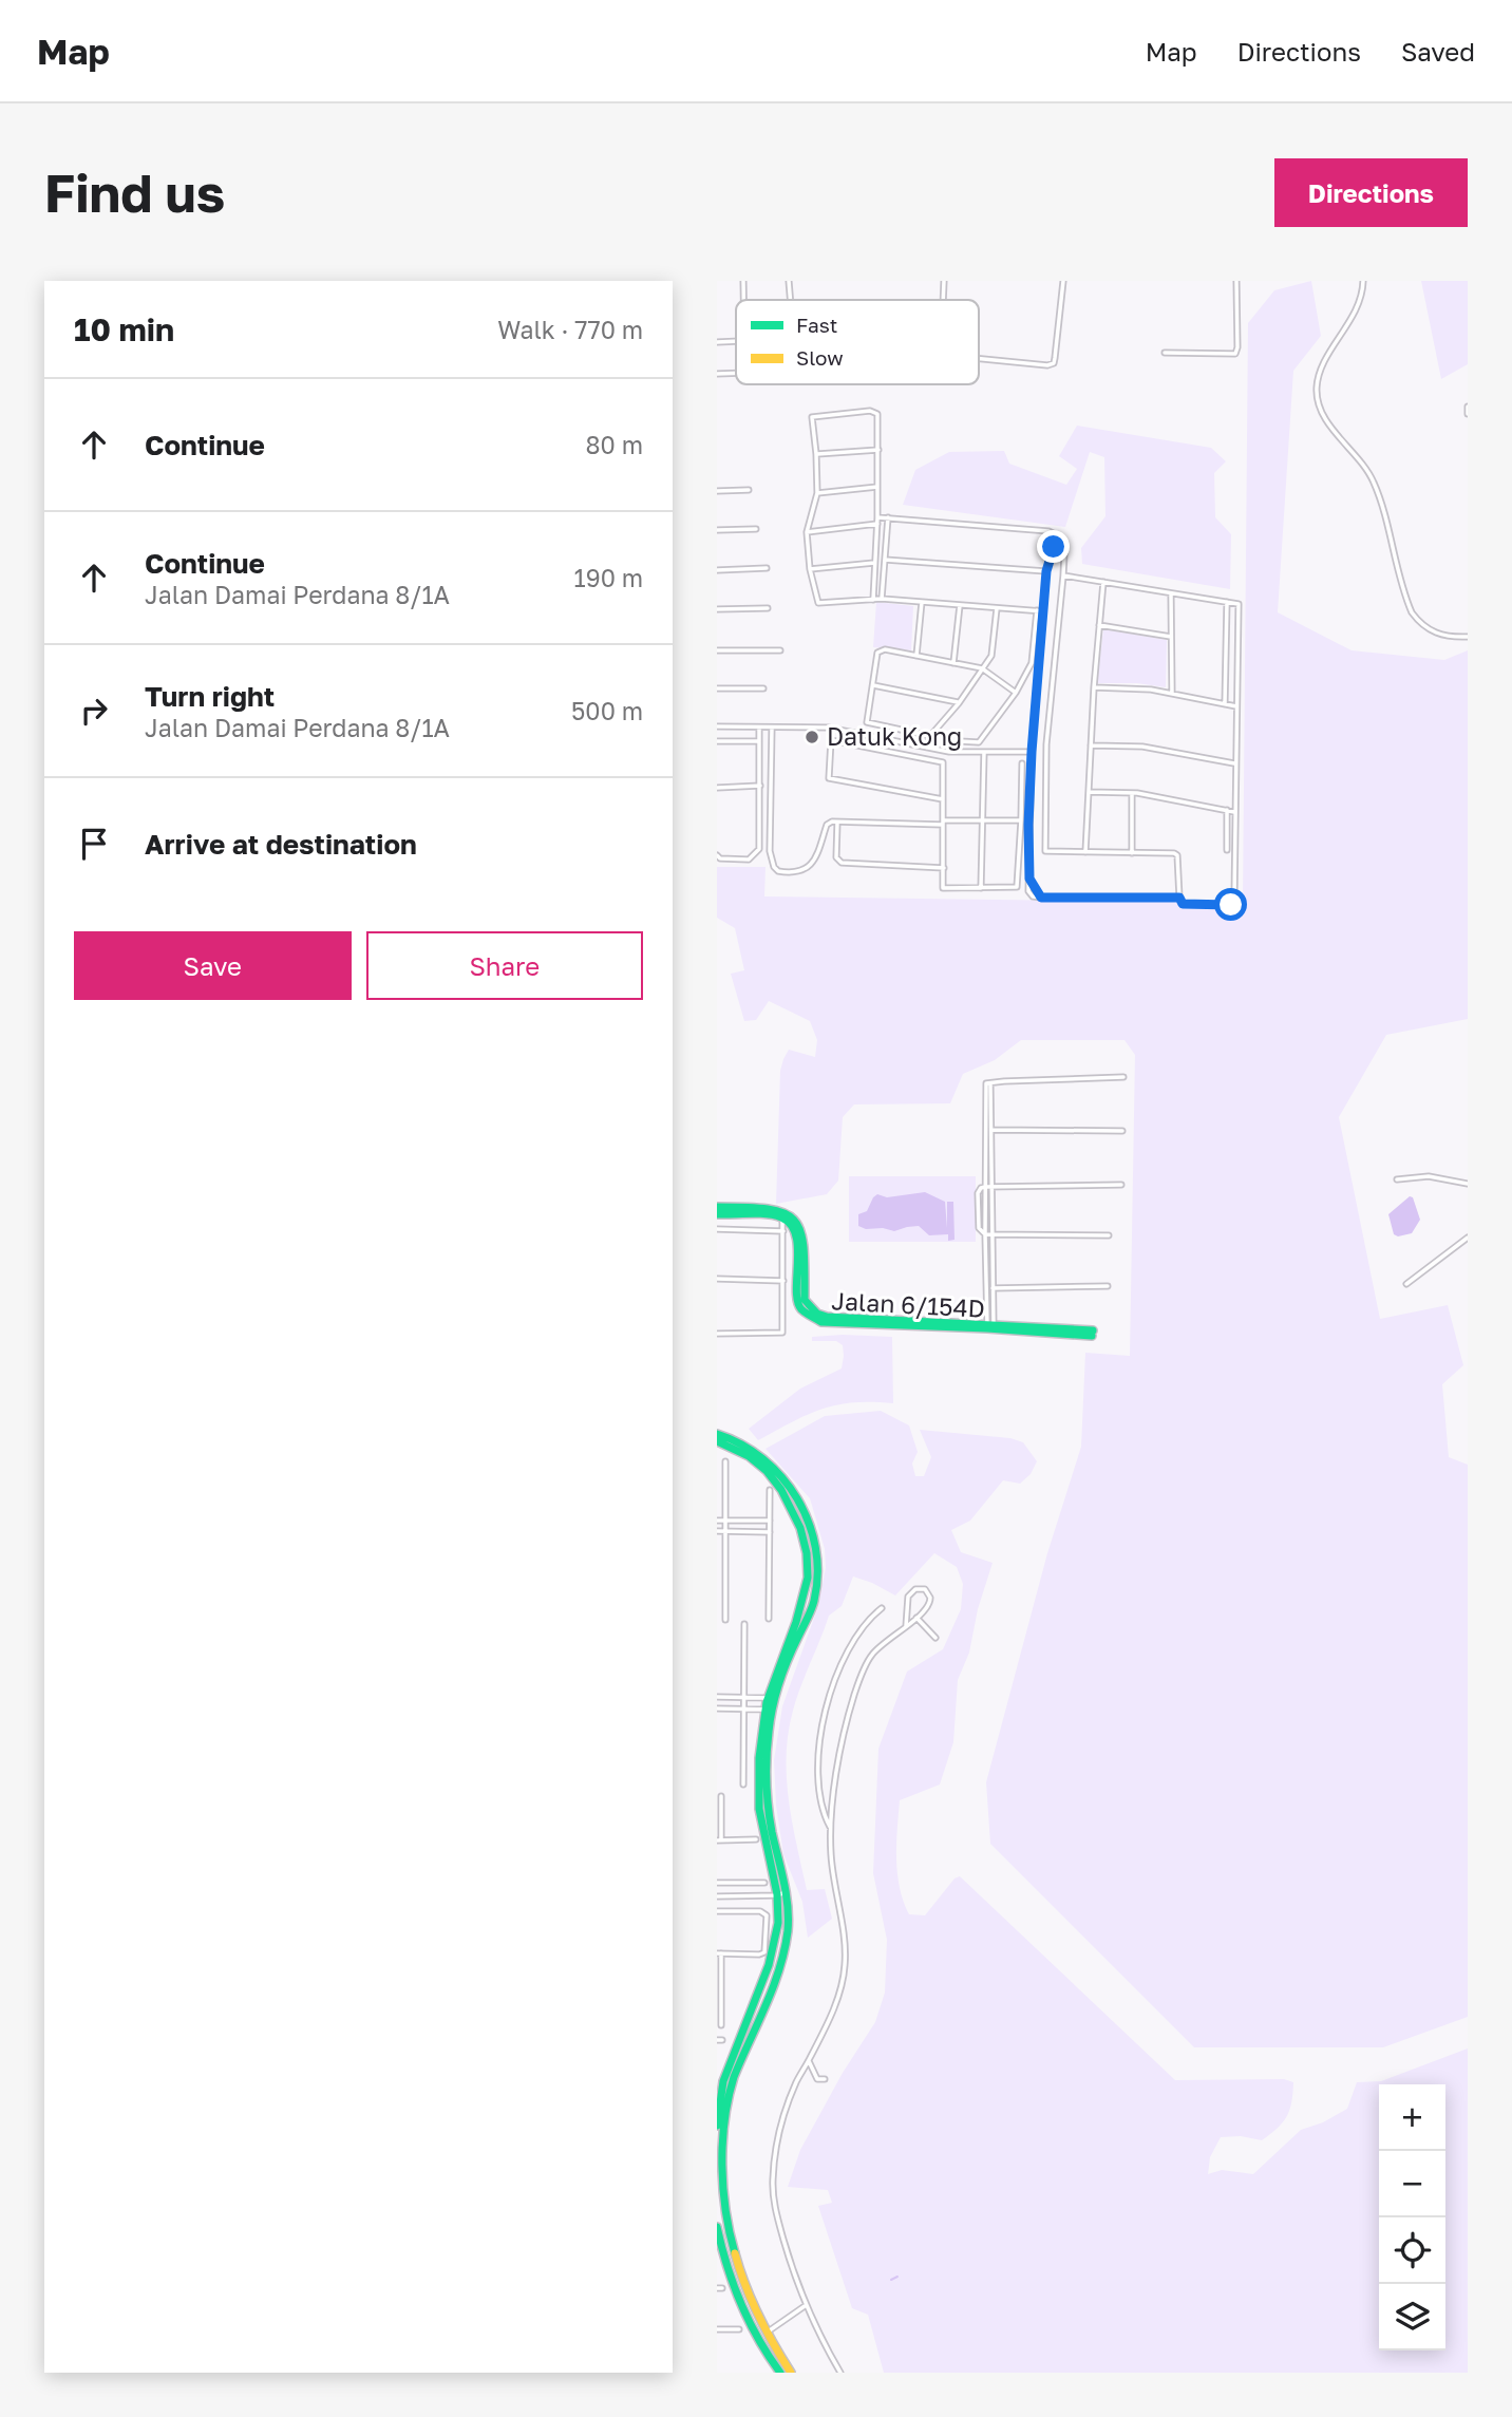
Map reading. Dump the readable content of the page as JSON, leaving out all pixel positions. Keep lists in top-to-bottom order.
{
  "streets": {
    "street": ["Jalan 6/154D"]
  },
  "places": ["Datuk Kong"],
  "legend": ["Fast", "Slow"],
  "page": {
    "header": "Map",
    "nav": ["Map", "Directions", "Saved"],
    "buttons": [
      "Directions",
      ["Save", "Share"]
    ],
    "title": "Find us",
    "heading": ["10 min", "Walk · 770 m"],
    "list": [
      ["Continue", "80 m"],
      ["Continue", "Jalan Damai Perdana 8/1A", "190 m"],
      ["Turn right", "Jalan Damai Perdana 8/1A", "500 m"],
      "Arrive at destination"
    ],
    "map_buttons": ["+", "−"]
  }
}
